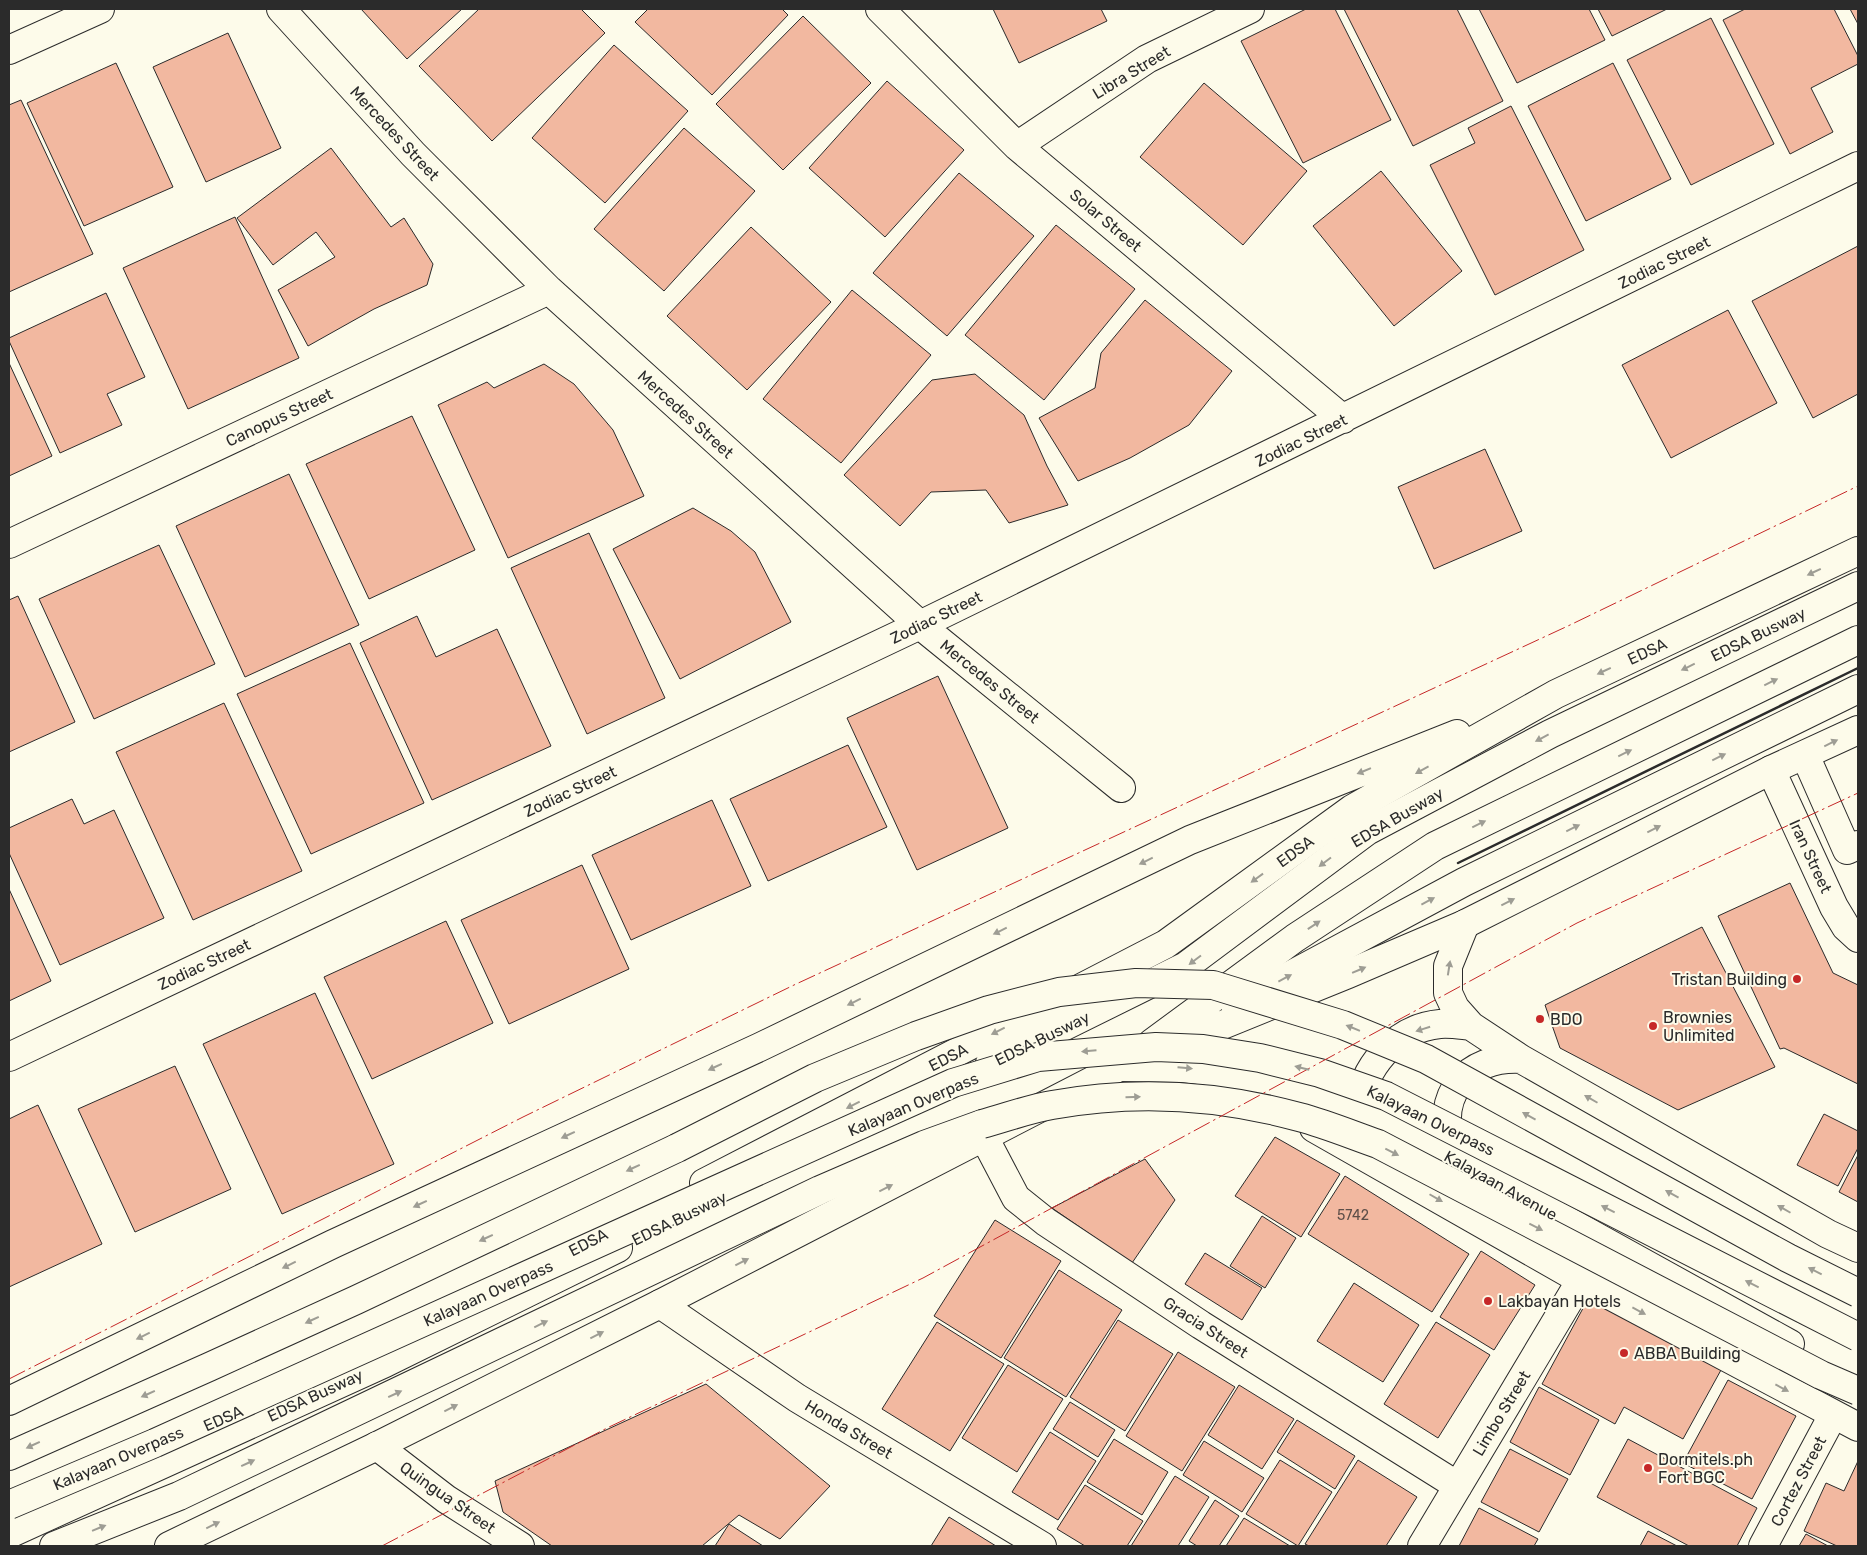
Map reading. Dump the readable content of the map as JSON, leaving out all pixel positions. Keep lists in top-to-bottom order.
{
  "streets": {
    "main road": [
      "Libra Street",
      "Mercedes Street",
      "Solar Street",
      "Zodiac Street",
      "Canopus Street",
      "EDSA Busway",
      "EDSA",
      "Iran Street",
      "Kalayaan Overpass",
      "Kalayaan Avenue",
      "Gracia Street",
      "Limbo Street",
      "Honda Street",
      "Cortez Street",
      "Quingua Street"
    ]
  },
  "crossings": [
    ["Libra Street", "Solar Street"],
    ["Mercedes Street", "Zodiac Street"],
    ["Mercedes Street", "Canopus Street"],
    ["Solar Street", "Zodiac Street"],
    ["Gracia Street", "Limbo Street"]
  ],
  "places": [
    "Tristan Building",
    "BDO",
    "Brownies Unlimited",
    "Lakbayan Hotels",
    "ABBA Building",
    "Dormitels.ph Fort BGC"
  ],
  "house_numbers": ["5742"]
}
